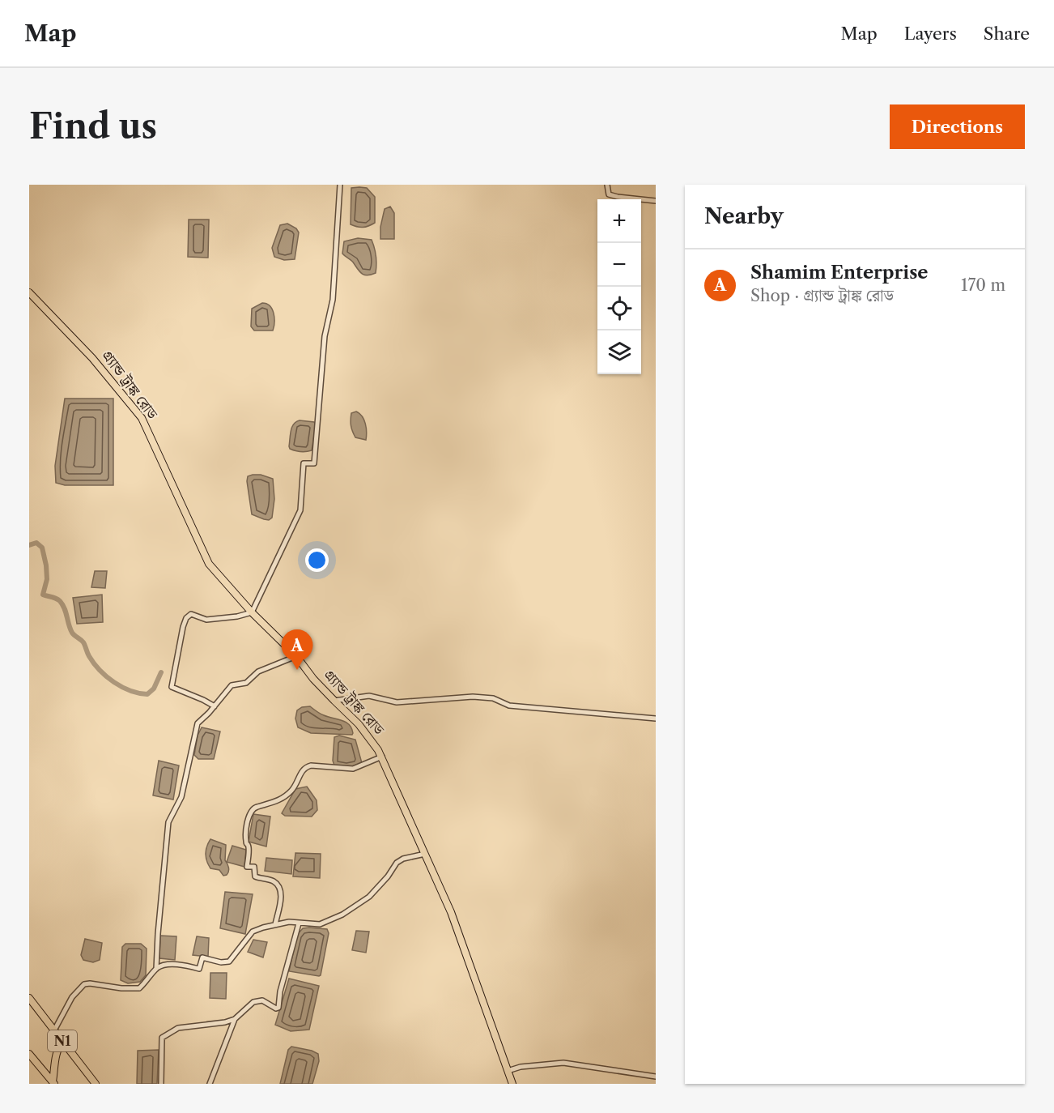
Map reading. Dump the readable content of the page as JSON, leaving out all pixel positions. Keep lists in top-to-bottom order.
{
  "streets": {
    "highway": ["গ্র্যান্ড ট্রাঙ্ক রোড", "N1"]
  },
  "page": {
    "header": "Map",
    "nav": ["Map", "Layers", "Share"],
    "buttons": "Directions",
    "title": "Find us",
    "heading": "Nearby",
    "map_buttons": ["+", "−"],
    "list": [
      {
        "mark": "A",
        "name": "Shamim Enterprise",
        "note": "Shop · গ্র্যান্ড ট্রাঙ্ক রোড",
        "value": "170 m"
      }
    ],
    "pins": "A"
  }
}
